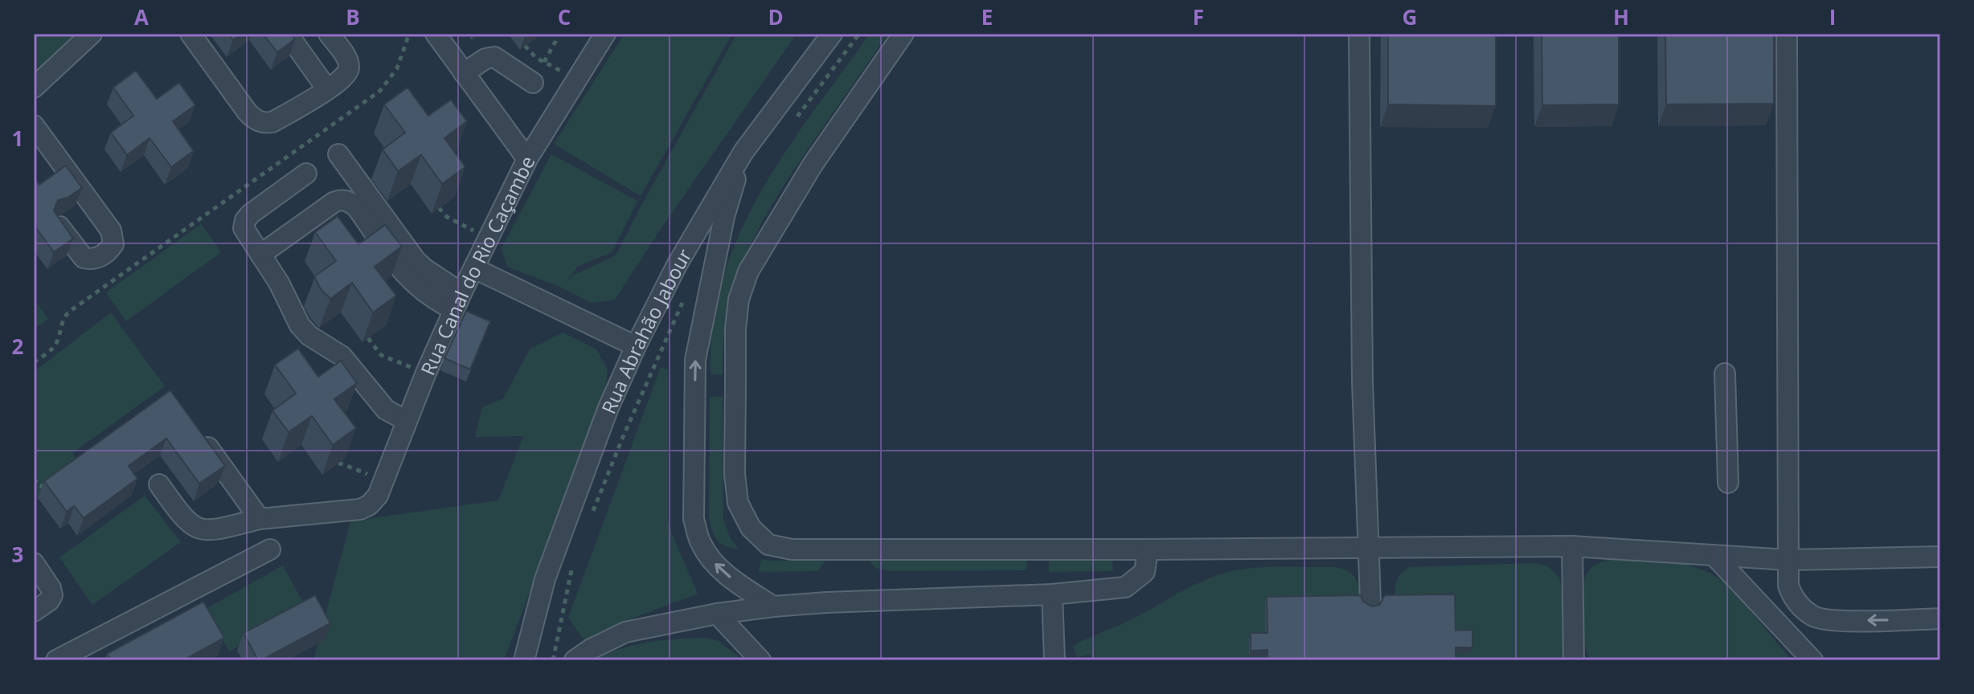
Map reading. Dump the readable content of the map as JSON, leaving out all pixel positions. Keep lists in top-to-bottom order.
{
  "streets": {
    "street": ["Rua Canal do Rio Caçambe", "Rua Abrahão Jabour"]
  },
  "grid": {
    "columns": [
      "A",
      "B",
      "C",
      "D",
      "E",
      "F",
      "G",
      "H",
      "I"
    ],
    "rows": ["1", "2", "3"]
  }
}
